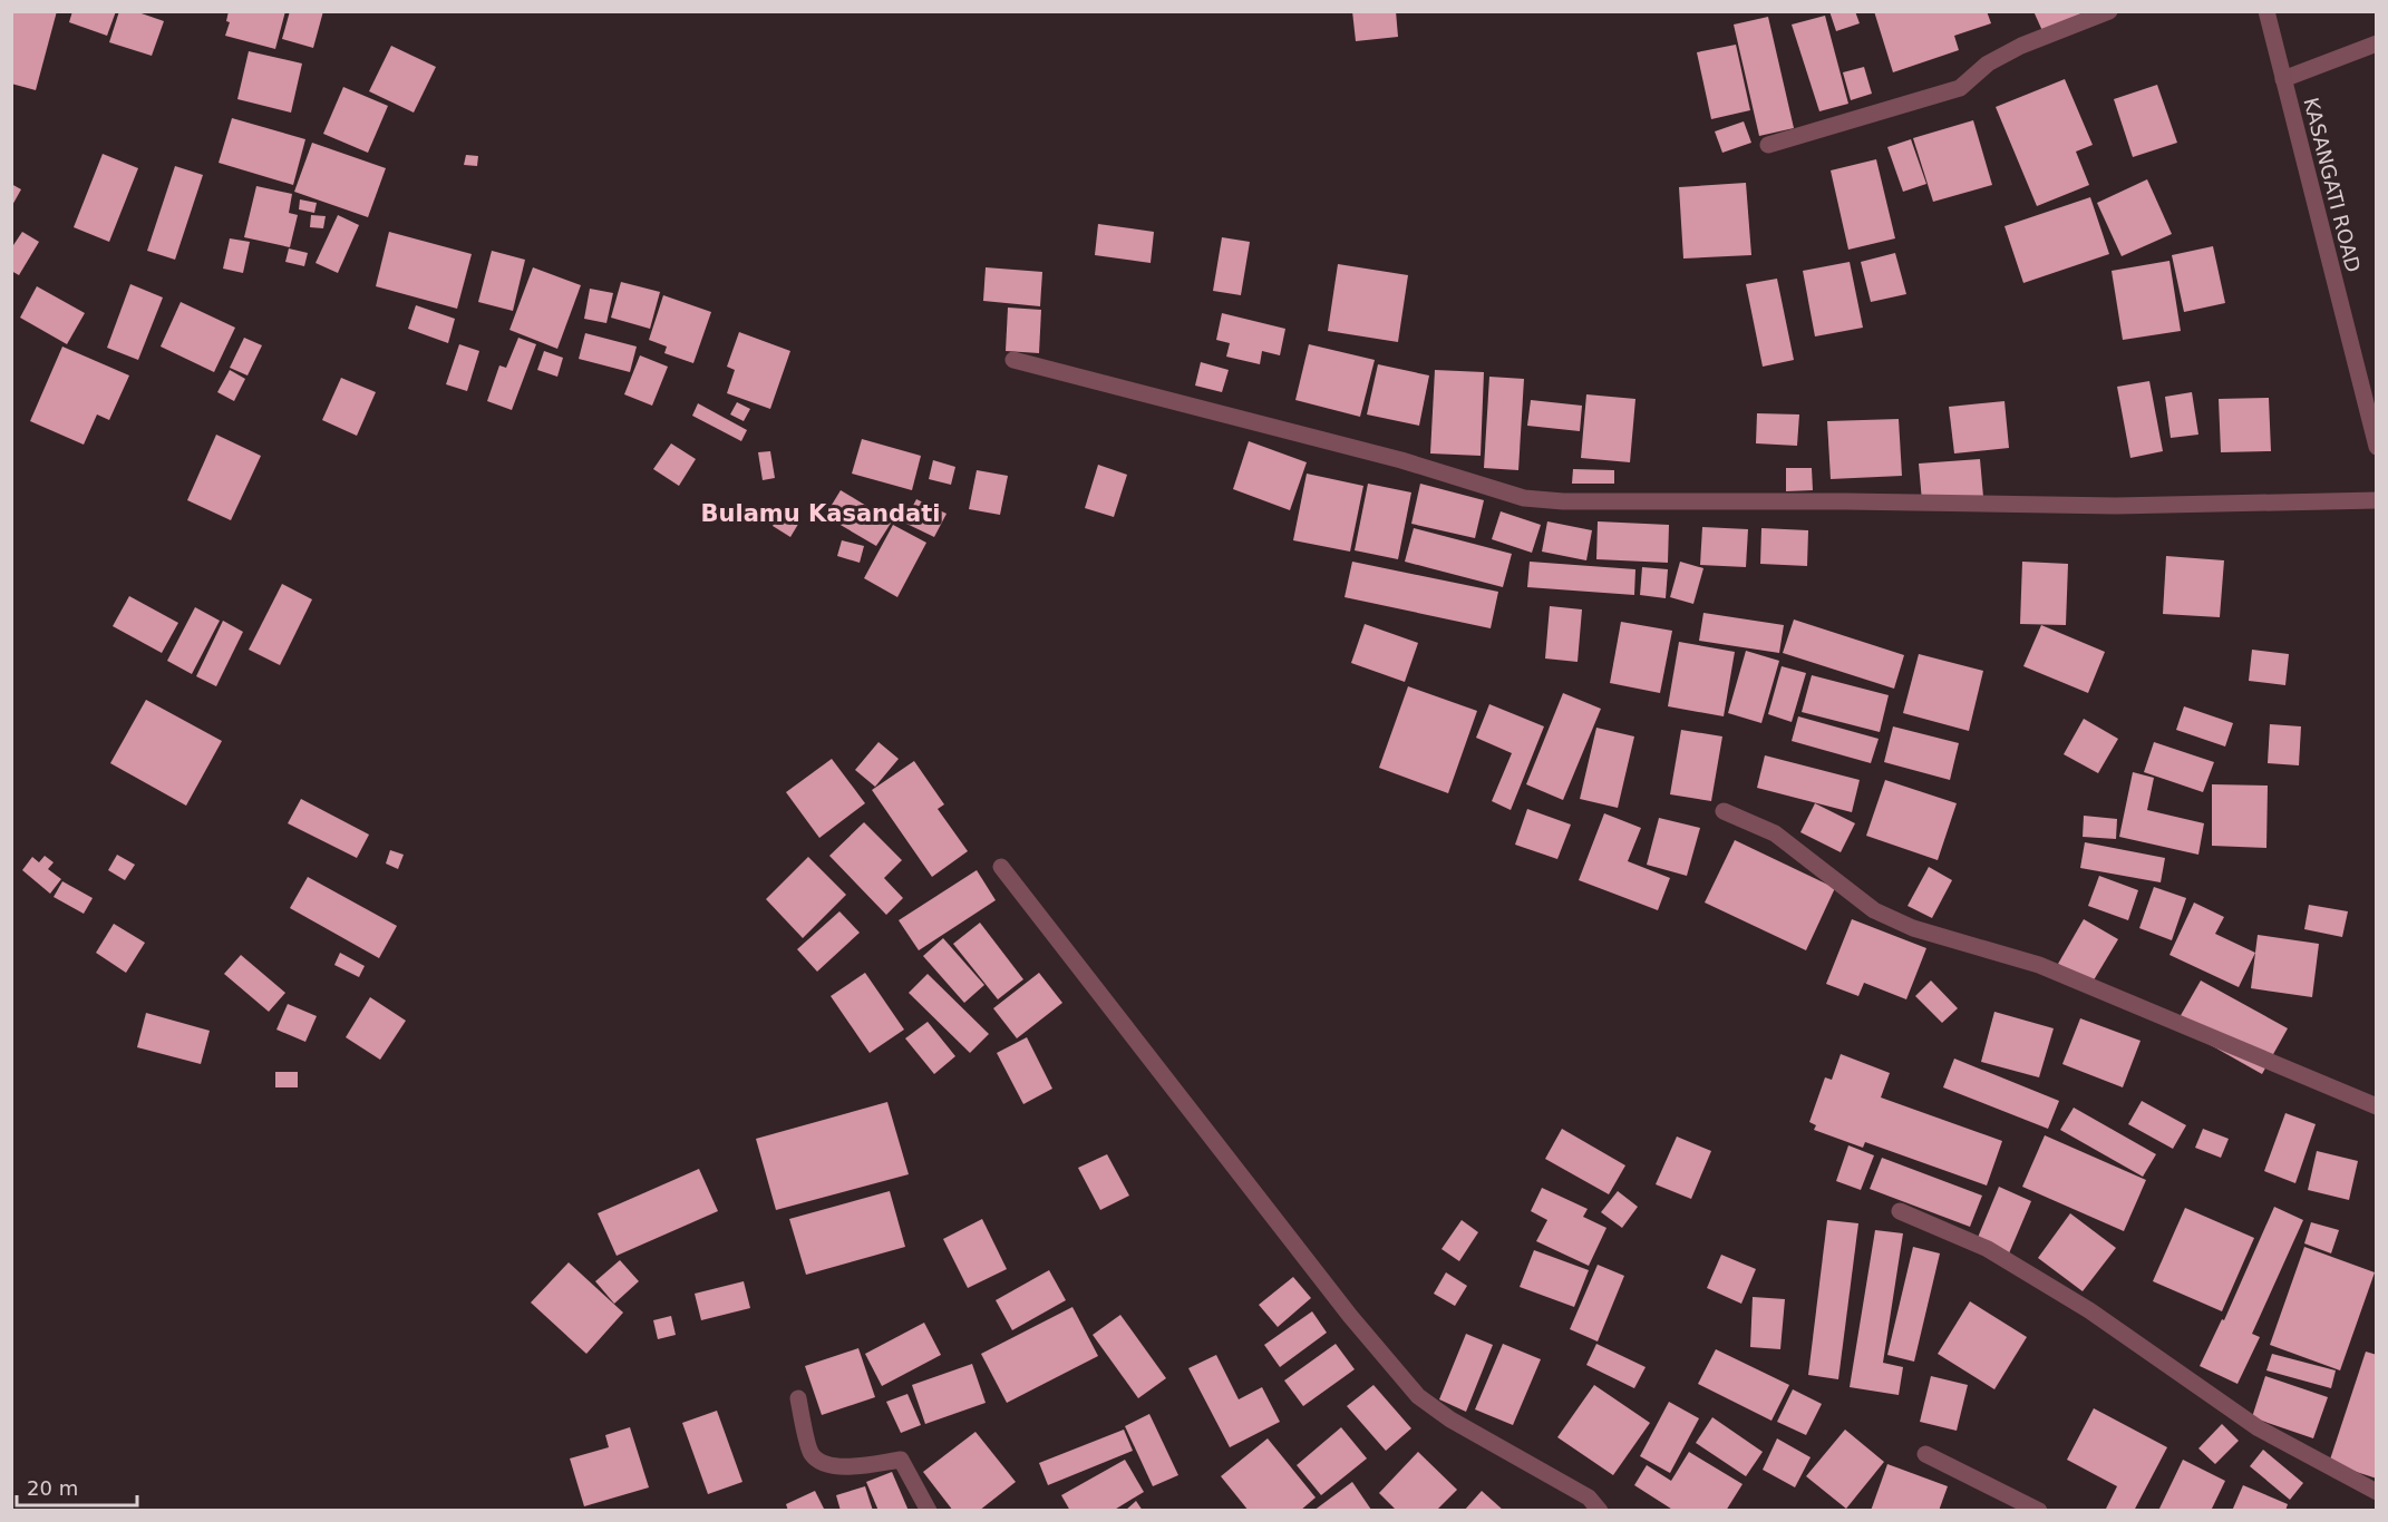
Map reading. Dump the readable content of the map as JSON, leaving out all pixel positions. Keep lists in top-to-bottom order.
{
  "streets": {
    "street": ["KASANGATI ROAD"]
  },
  "districts": ["Bulamu Kasandati"],
  "scale_bar": "20 m"
}
